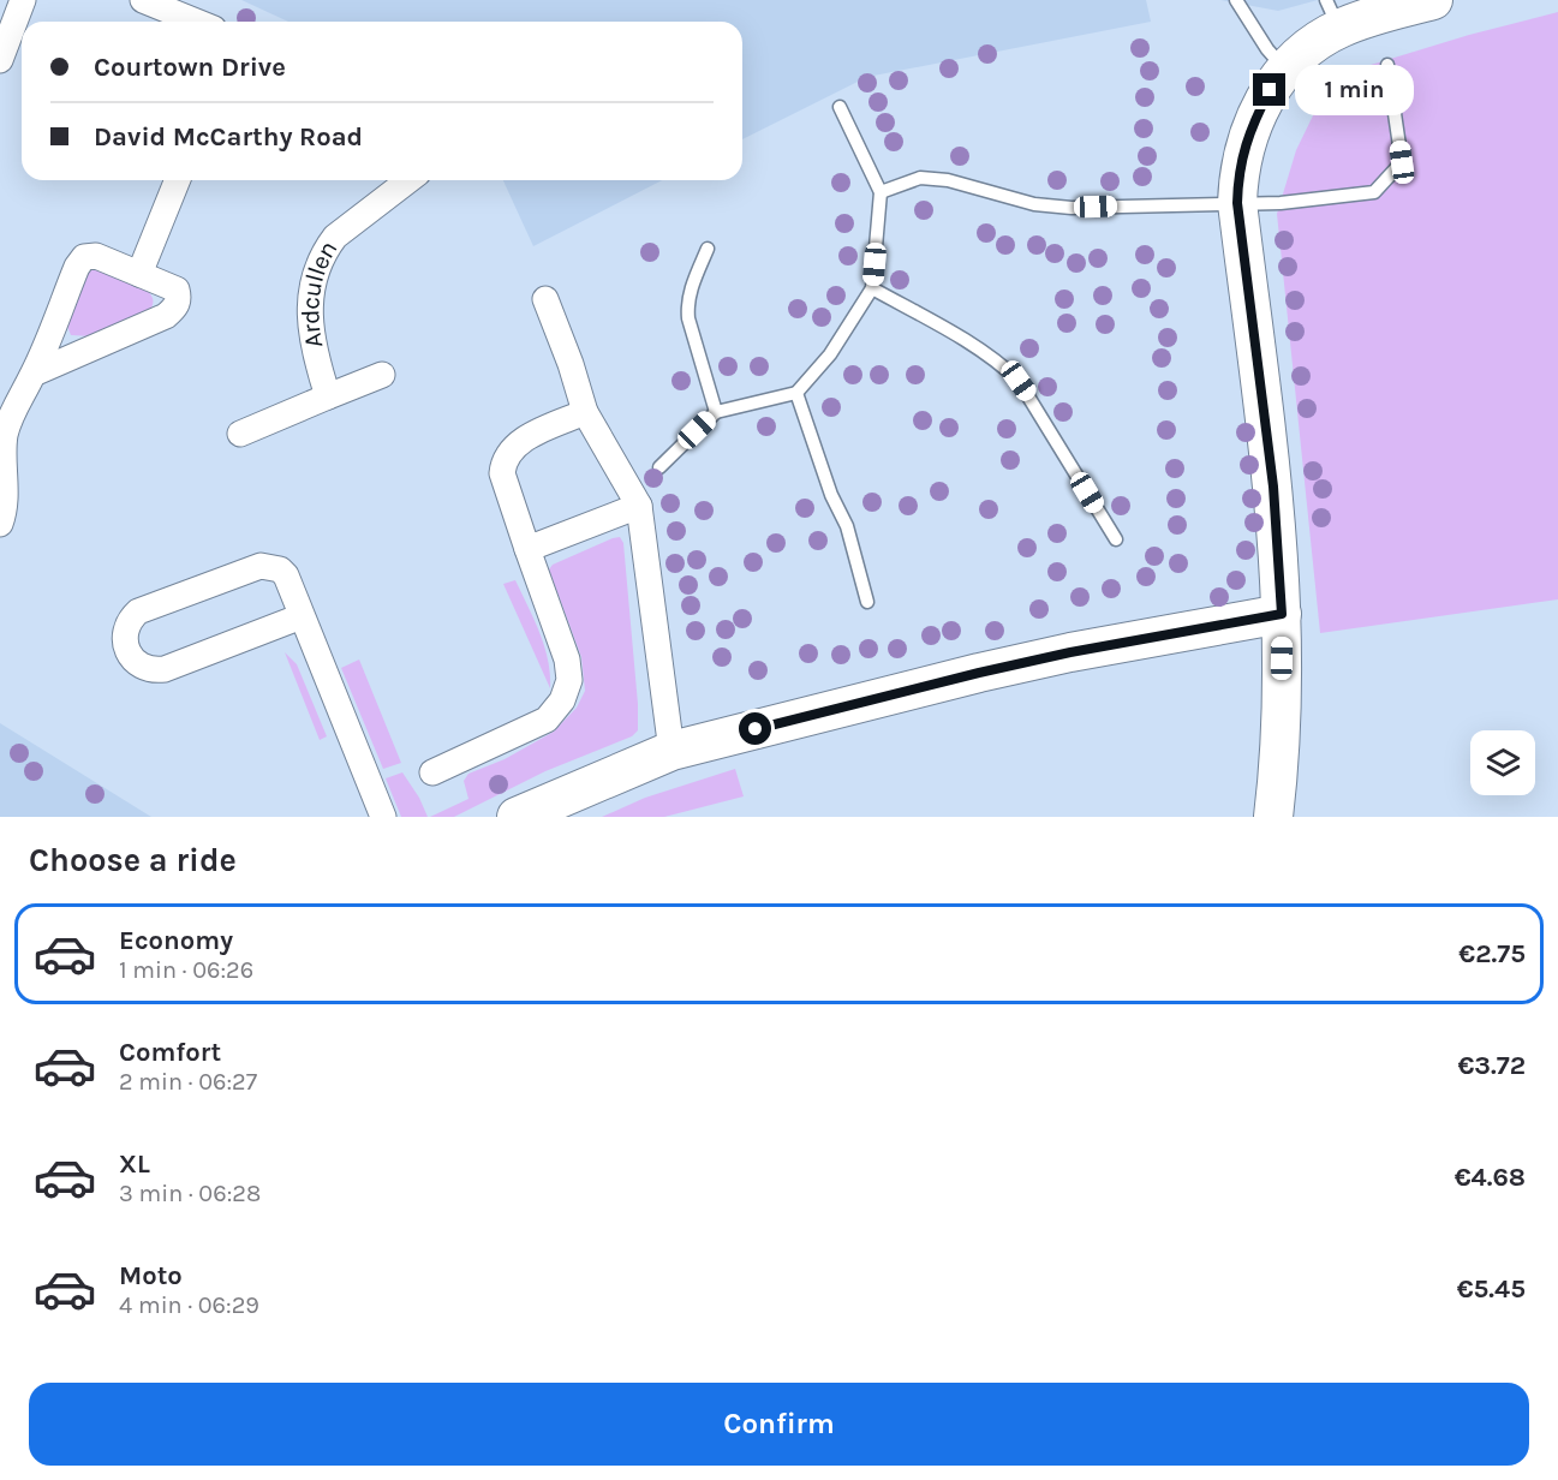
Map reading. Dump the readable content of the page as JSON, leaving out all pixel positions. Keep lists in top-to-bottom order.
{
  "streets": {
    "street": ["Ardcullen"]
  },
  "page": {
    "banner": ["Courtown Drive", "David McCarthy Road"],
    "bubble": "1 min",
    "heading": "Choose a ride",
    "list": [
      {
        "name": "Economy",
        "note": "1 min · 06:26",
        "value": "€2.75"
      },
      {
        "name": "Comfort",
        "note": "2 min · 06:27",
        "value": "€3.72"
      },
      {
        "name": "XL",
        "note": "3 min · 06:28",
        "value": "€4.68"
      },
      {
        "name": "Moto",
        "note": "4 min · 06:29",
        "value": "€5.45"
      }
    ],
    "buttons": "Confirm"
  }
}
